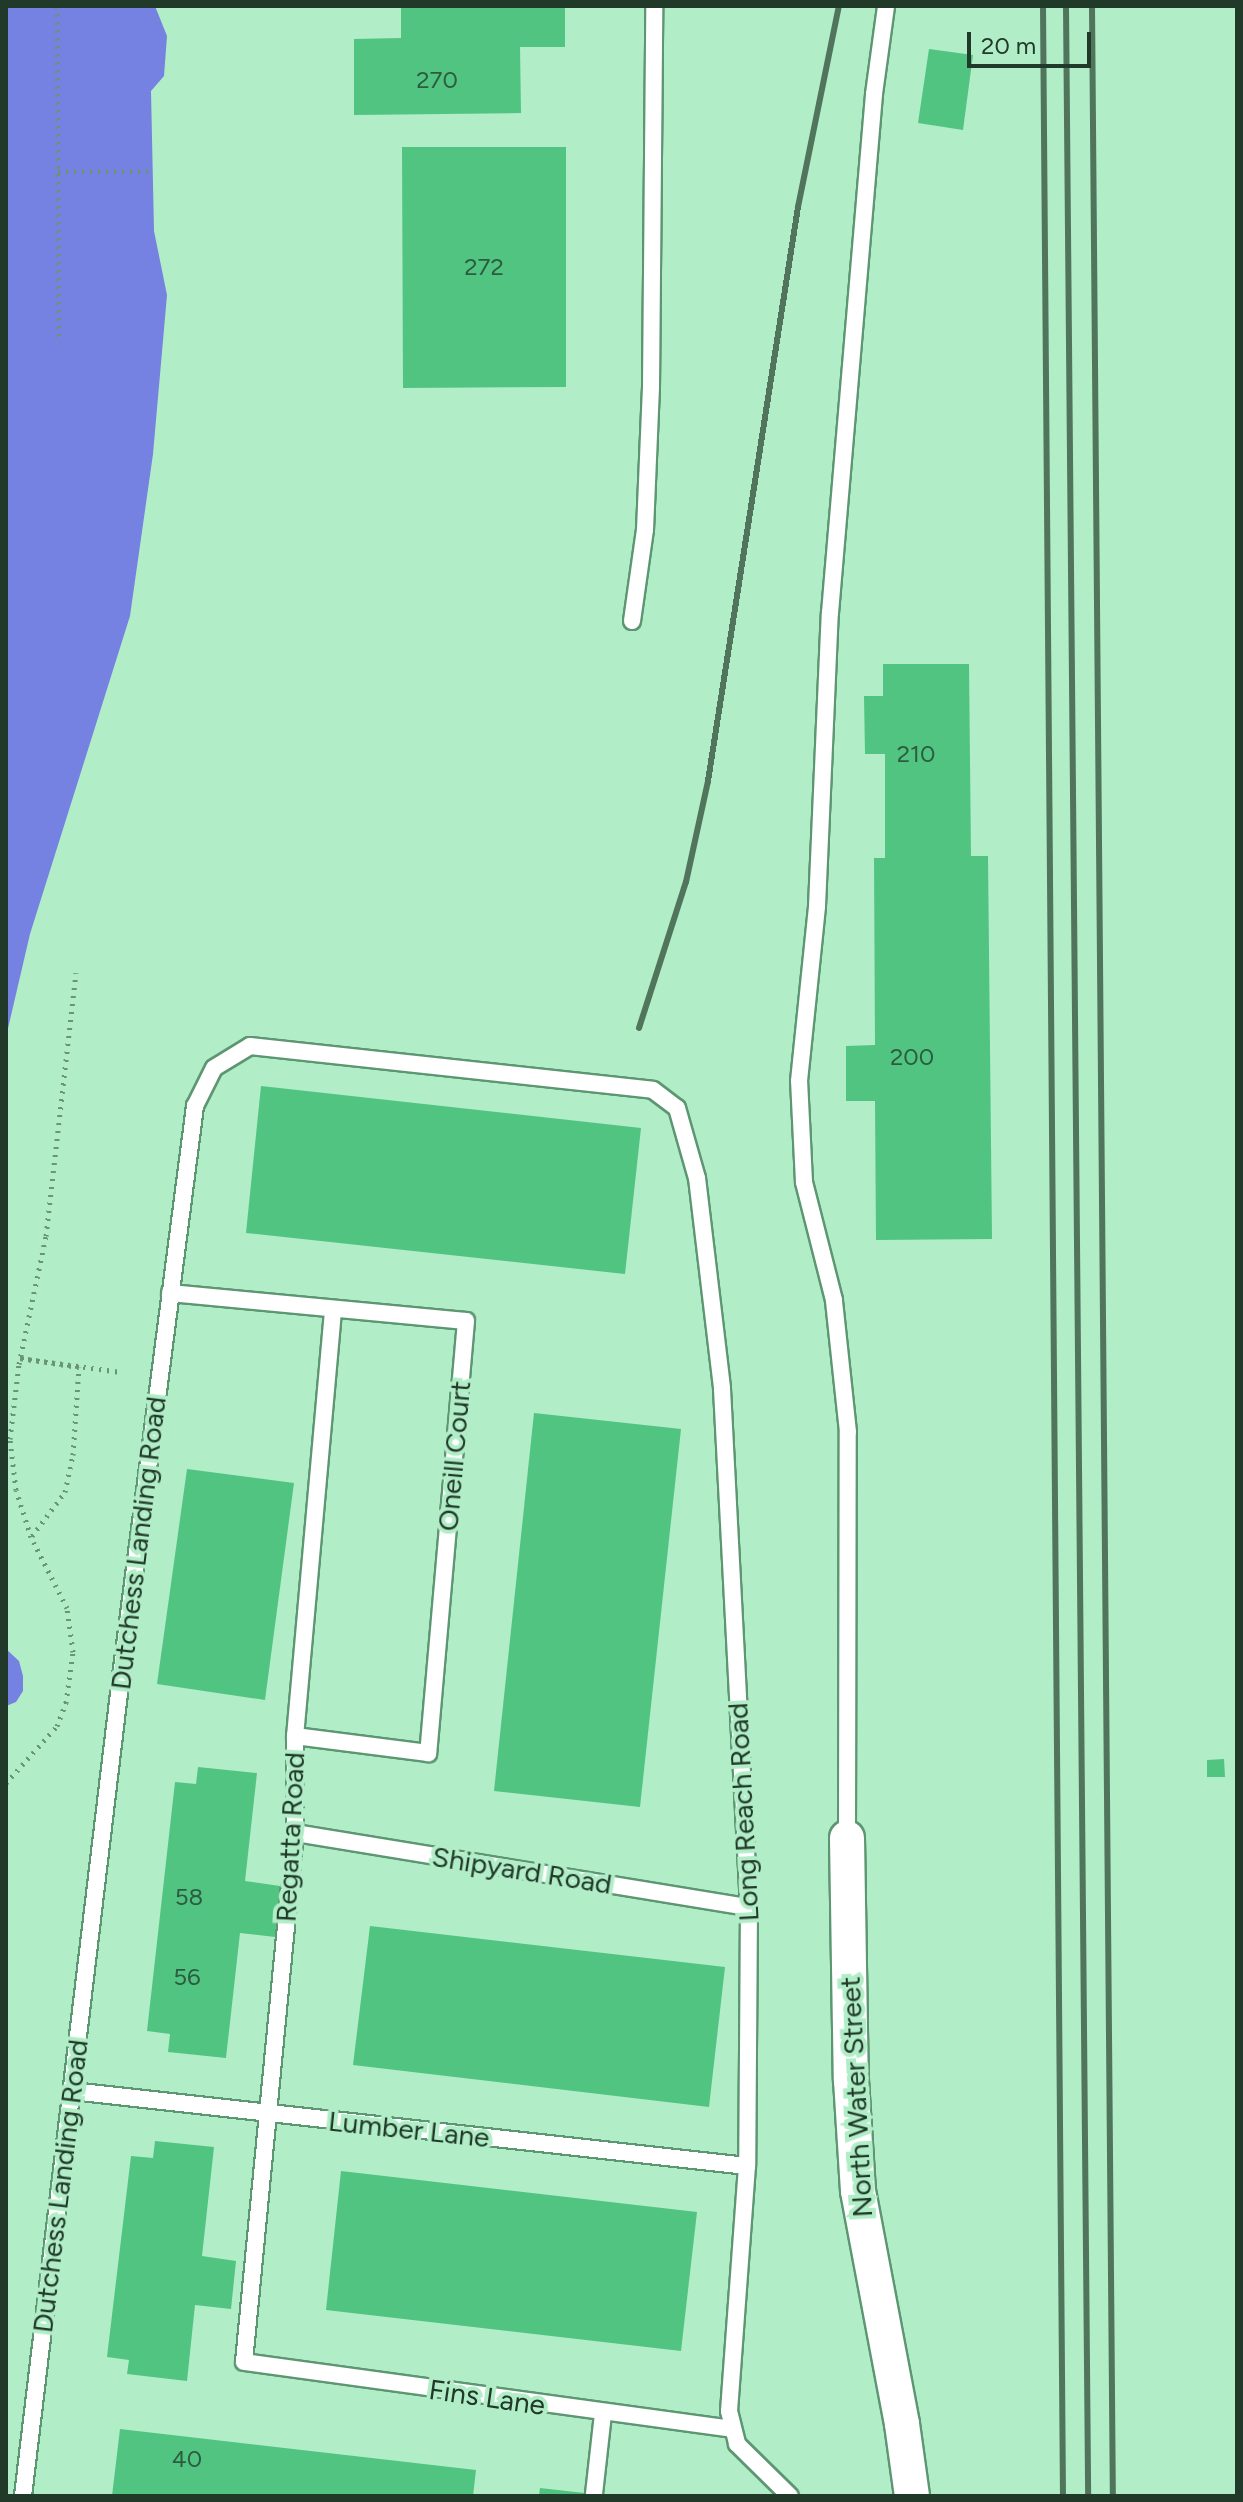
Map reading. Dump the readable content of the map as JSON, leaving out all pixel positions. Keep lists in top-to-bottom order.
{
  "streets": {
    "street": ["North Water Street"],
    "lane": [
      "Oneill Court",
      "Dutchess Landing Road",
      "Long Reach Road",
      "Regatta Road",
      "Shipyard Road",
      "Lumber Lane",
      "Fins Lane"
    ]
  },
  "crossings": [
    ["Oneill Court", "Dutchess Landing Road"],
    ["Oneill Court", "Regatta Road"],
    ["Dutchess Landing Road", "Long Reach Road"],
    ["Dutchess Landing Road", "Lumber Lane"],
    ["Long Reach Road", "Shipyard Road"],
    ["Long Reach Road", "Lumber Lane"],
    ["Long Reach Road", "Fins Lane"],
    ["Regatta Road", "Shipyard Road"],
    ["Regatta Road", "Lumber Lane"],
    ["Regatta Road", "Fins Lane"]
  ],
  "house_numbers": [
    "270",
    "272",
    "210",
    "200",
    "58",
    "56",
    "40"
  ],
  "scale_bar": "20 m"
}
